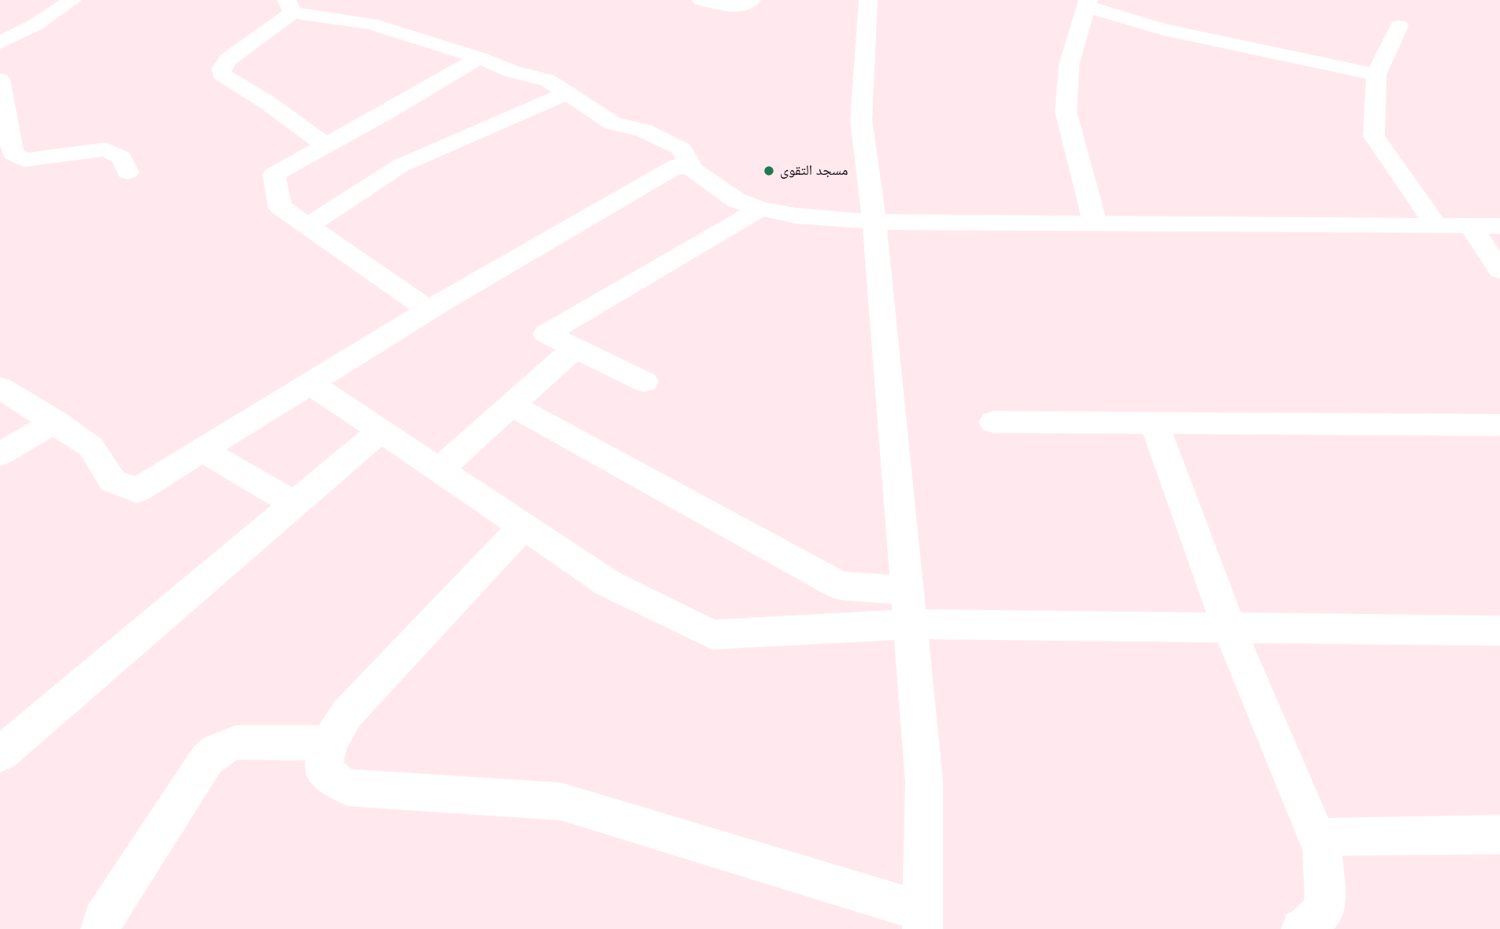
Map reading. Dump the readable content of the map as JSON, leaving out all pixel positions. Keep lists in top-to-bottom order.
{
  "places": ["مسجد التقوى"]
}
